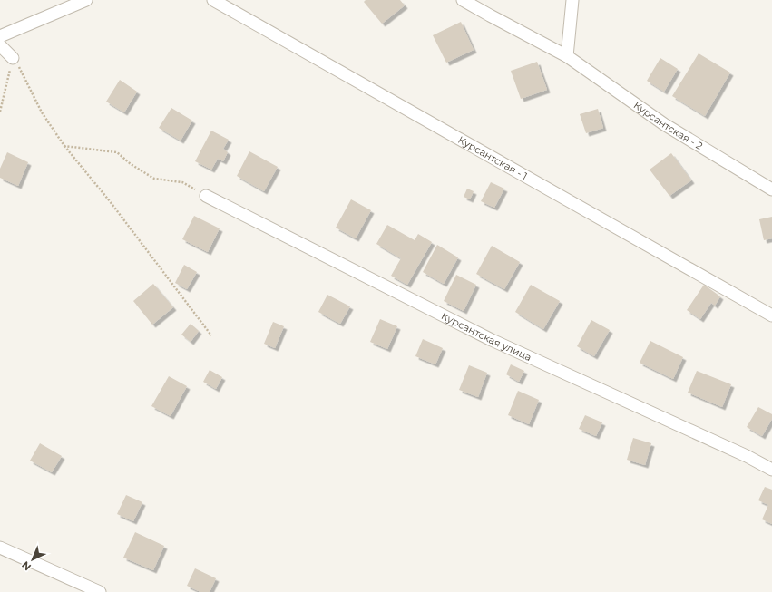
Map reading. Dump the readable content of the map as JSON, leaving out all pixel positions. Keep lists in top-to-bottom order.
{
  "streets": {
    "street": ["Курсантская - 2", "Курсантская - 1", "Курсантская улица"]
  },
  "north": "bottom left"
}
